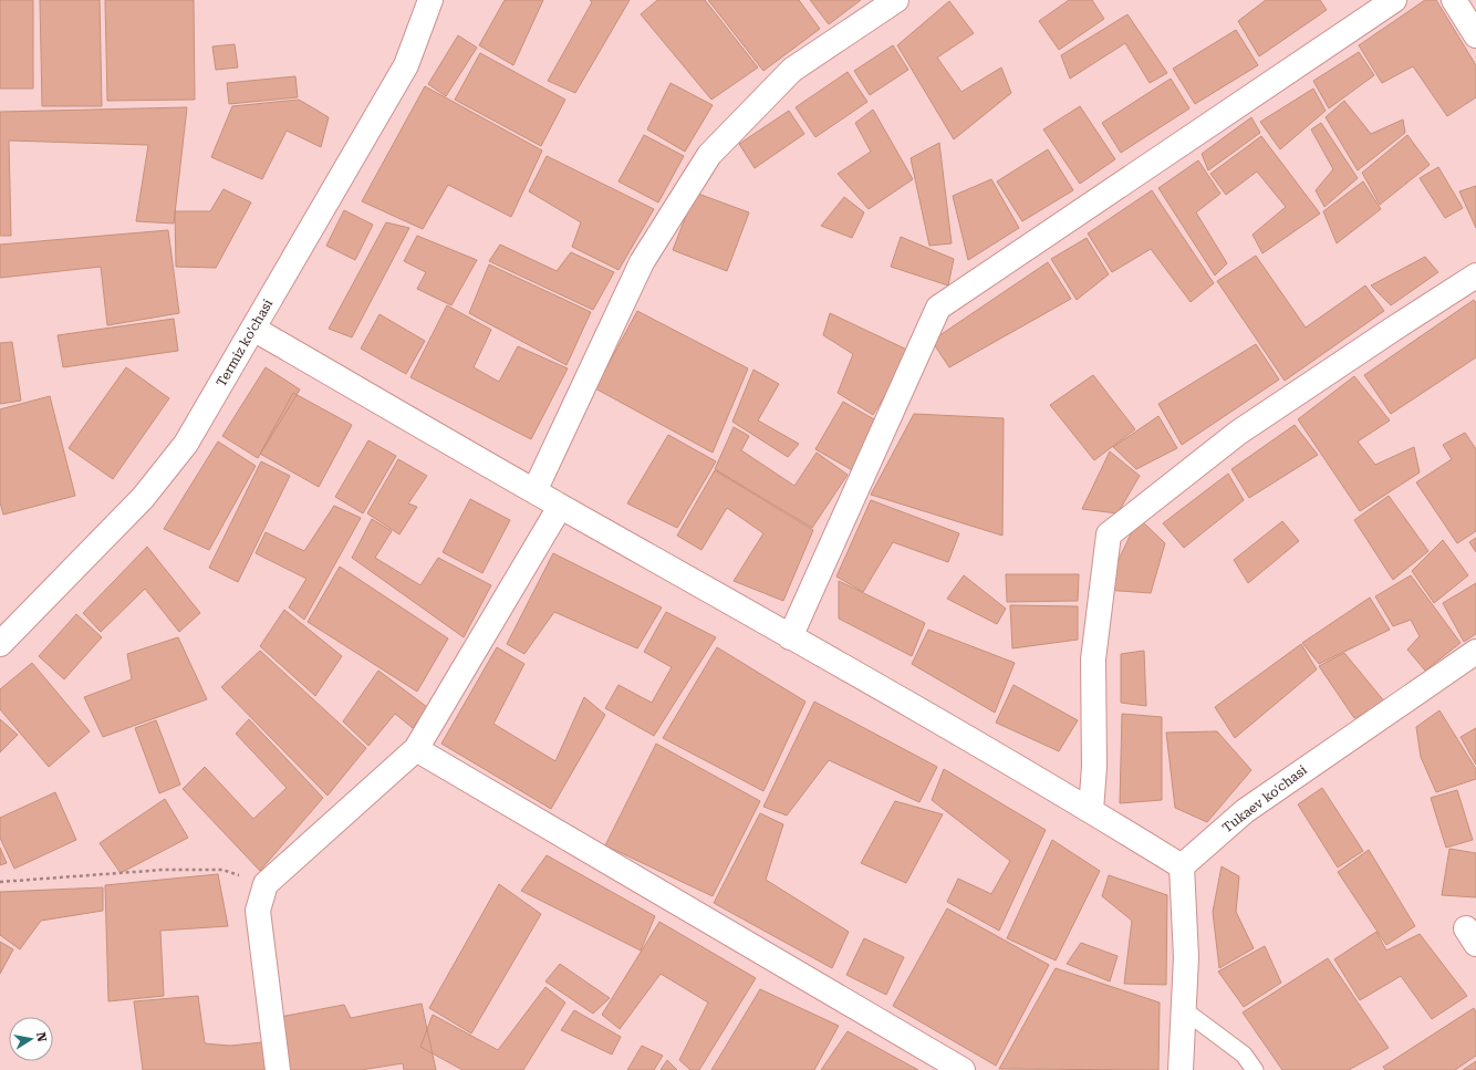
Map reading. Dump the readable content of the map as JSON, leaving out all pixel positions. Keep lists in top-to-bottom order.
{
  "streets": {
    "street": ["Termiz ko'chasi", "Tukaev ko'chasi"]
  },
  "north": "right"
}
